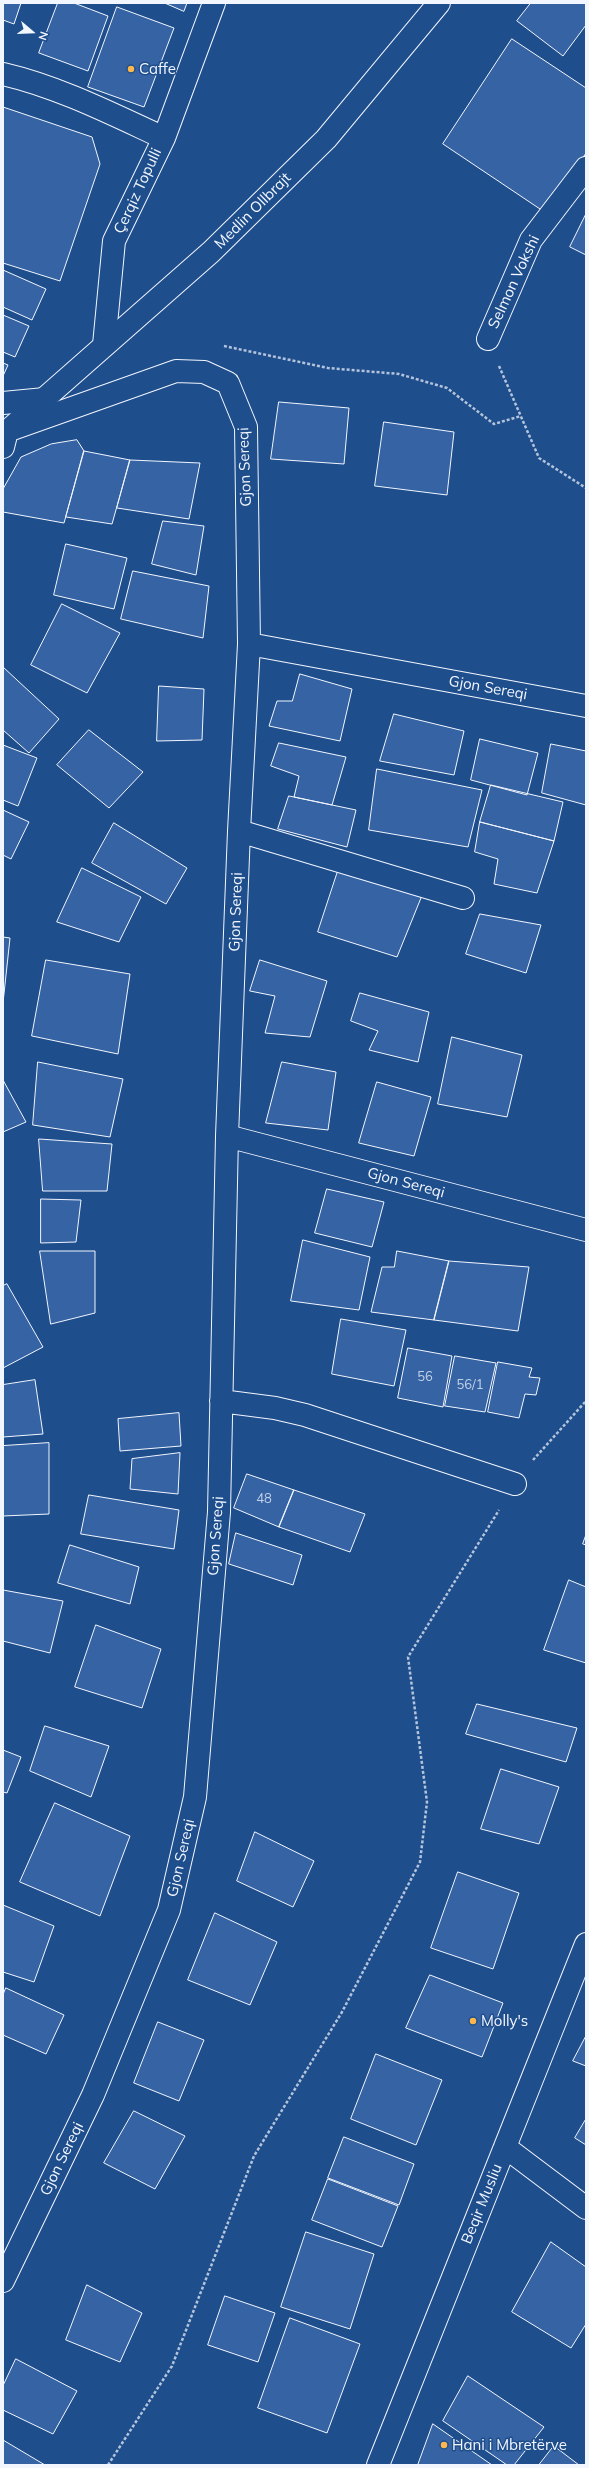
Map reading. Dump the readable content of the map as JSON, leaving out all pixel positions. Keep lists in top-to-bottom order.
{
  "streets": {
    "street": [
      "Çerqiz Topulli",
      "Medlin Ollbrajt",
      "Selmon Vokshi",
      "Gjon Sereqi",
      "Beqir Musliu"
    ]
  },
  "crossings": [
    ["Çerqiz Topulli", "Medlin Ollbrajt"]
  ],
  "places": ["Caffe", "Molly's", "Hani i Mbretërve"],
  "house_numbers": ["56", "56/1", "48"],
  "north": "right"
}
